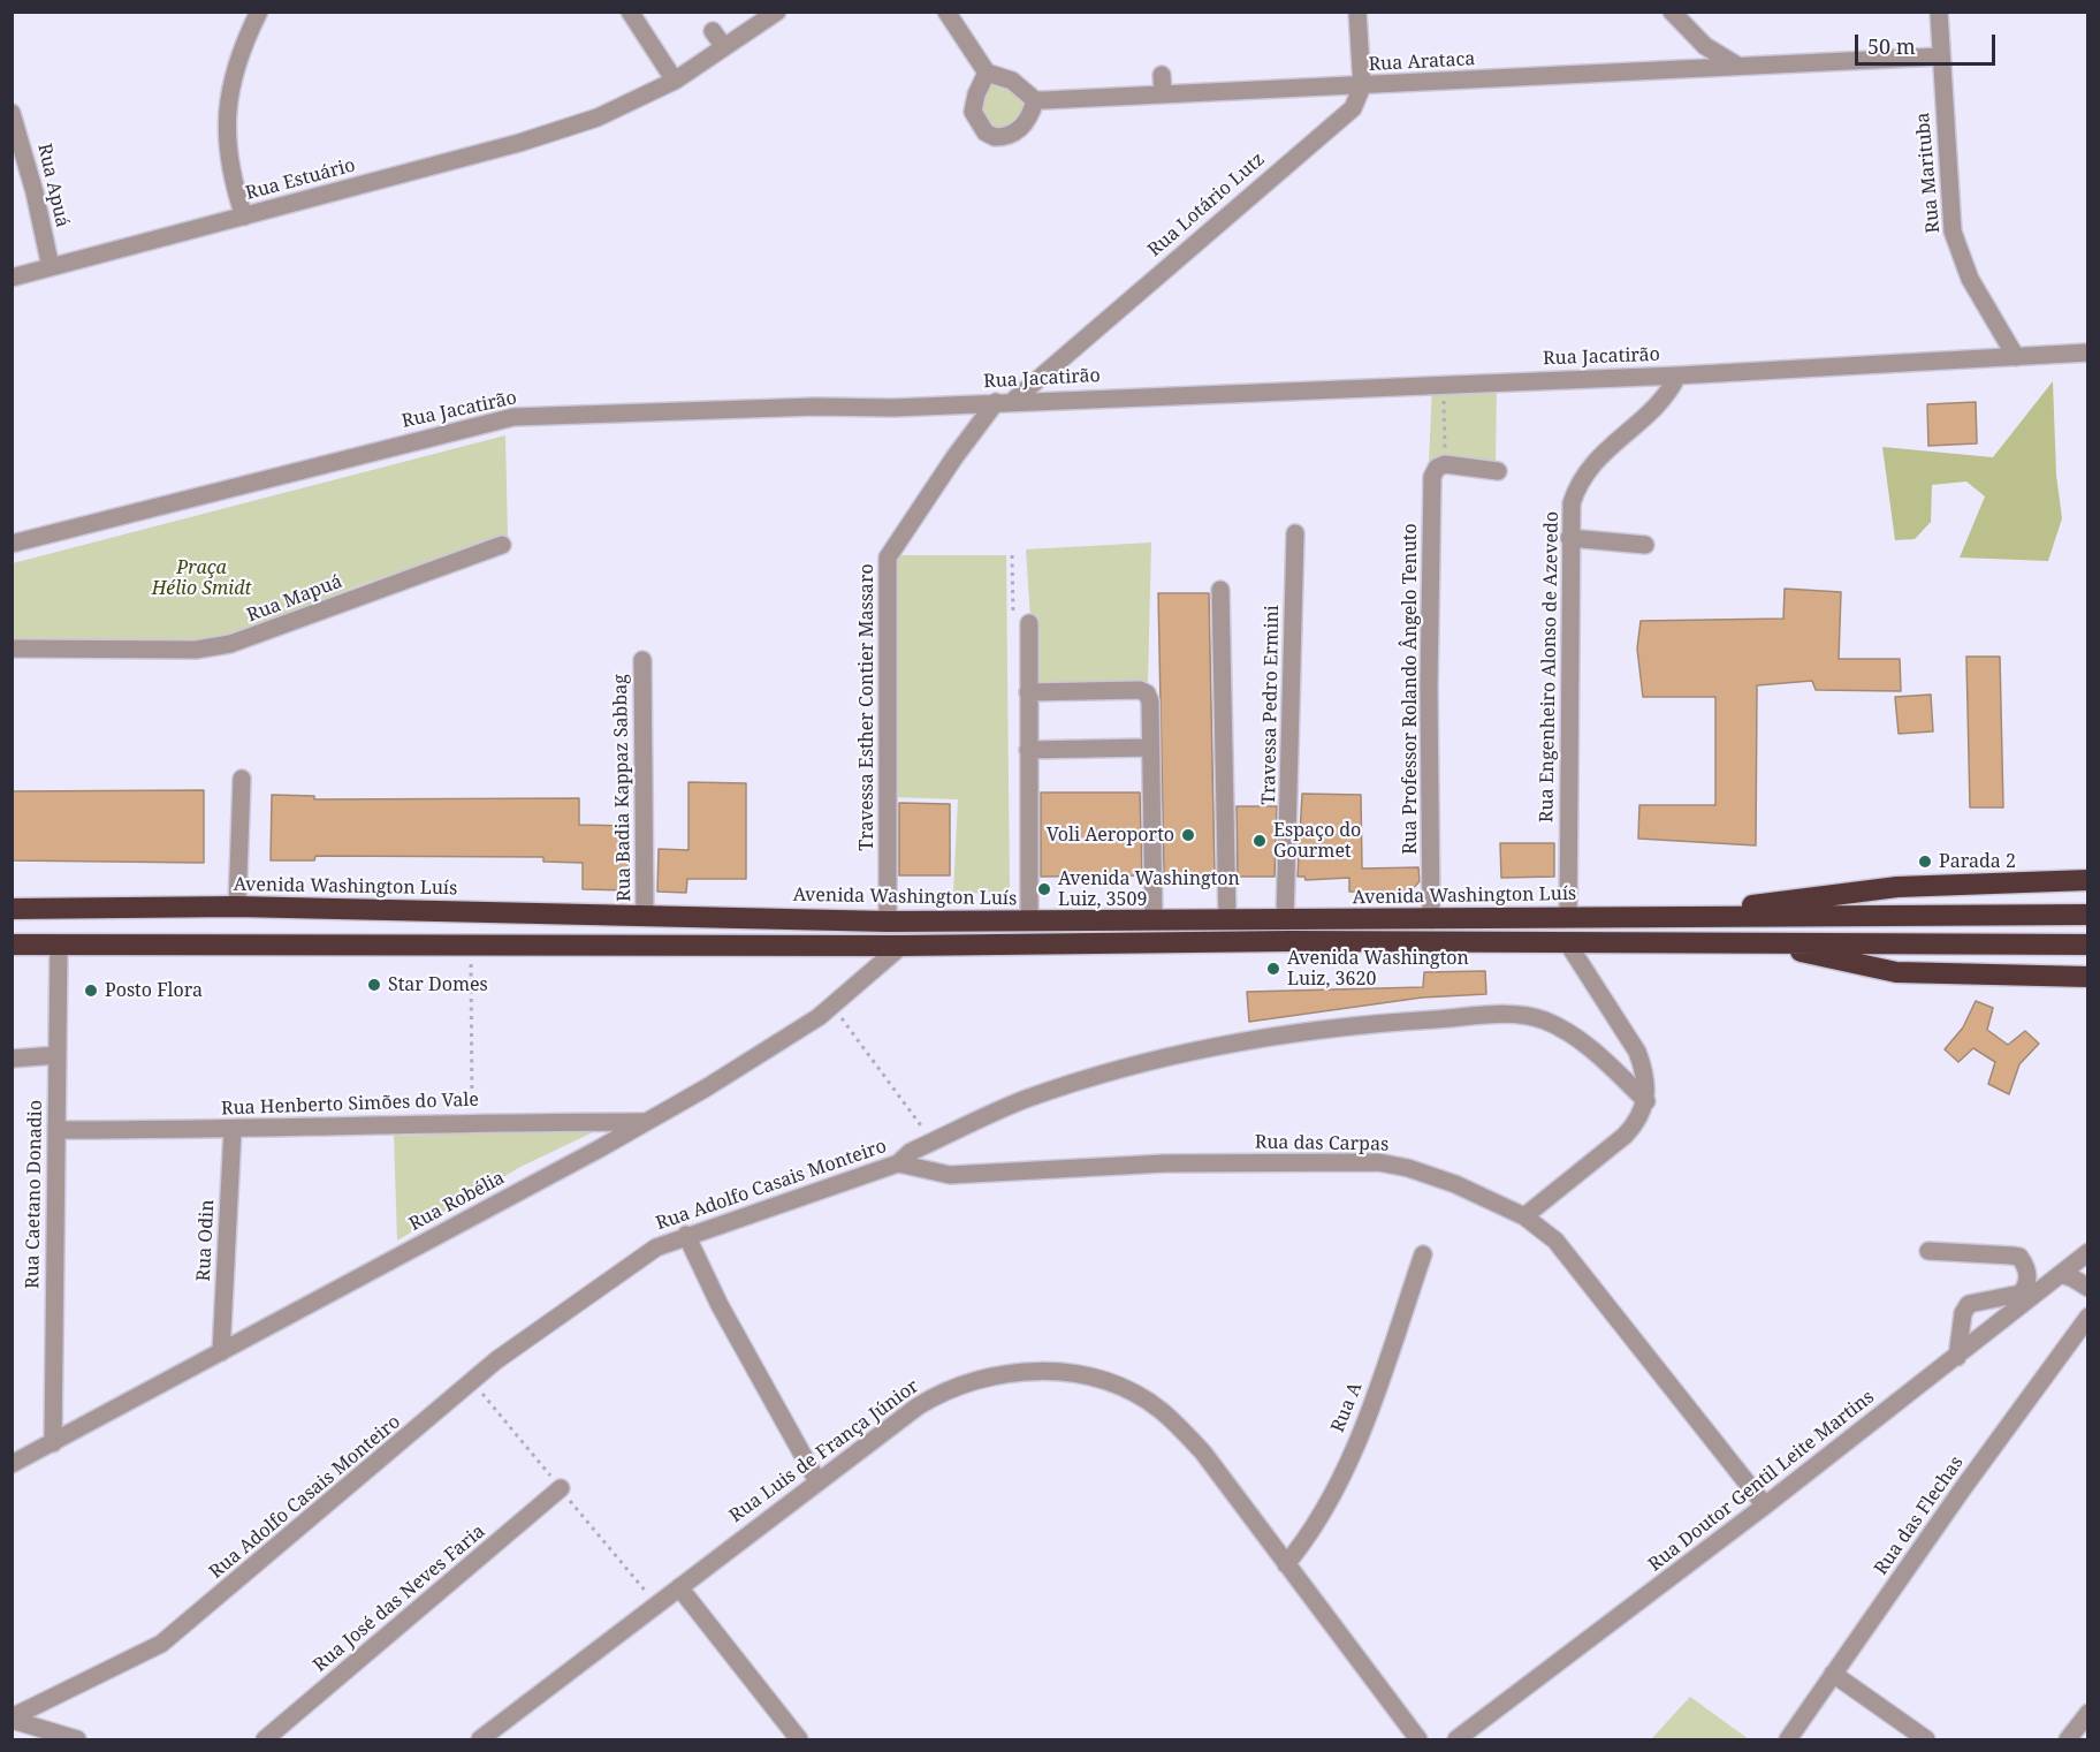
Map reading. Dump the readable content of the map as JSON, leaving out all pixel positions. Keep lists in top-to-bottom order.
{
  "streets": {
    "highway": ["Avenida Washington Luís"],
    "street": [
      "Rua Arataca",
      "Rua Marituba",
      "Rua Estuário",
      "Rua Apuá",
      "Rua Lotário Lutz",
      "Rua Jacatirão",
      "Rua Mapuá",
      "Rua Engenheiro Alonso de Azevedo",
      "Rua Professor Rolando Ângelo Tenuto",
      "Travessa Pedro Ermini",
      "Travessa Esther Contier Massaro",
      "Rua Badia Kappaz Sabbag",
      "Rua Henberto Simões do Vale",
      "Rua das Carpas",
      "Rua Adolfo Casais Monteiro",
      "Rua Caetano Donadio",
      "Rua Robélia",
      "Rua Odin",
      "Rua A",
      "Rua Luis de França Júnior",
      "Rua Doutor Gentil Leite Martins",
      "Rua das Flechas",
      "Rua José das Neves Faria"
    ]
  },
  "crossings": [
    ["Rua Arataca", "Rua Marituba"],
    ["Rua Arataca", "Rua Lotário Lutz"],
    ["Rua Marituba", "Rua Jacatirão"],
    ["Rua Estuário", "Rua Apuá"],
    ["Rua Lotário Lutz", "Rua Jacatirão"],
    ["Rua Lotário Lutz", "Travessa Esther Contier Massaro"],
    ["Rua Jacatirão", "Rua Engenheiro Alonso de Azevedo"],
    ["Rua Jacatirão", "Travessa Esther Contier Massaro"],
    ["Rua Engenheiro Alonso de Azevedo", "Avenida Washington Luís"],
    ["Rua Professor Rolando Ângelo Tenuto", "Avenida Washington Luís"],
    ["Travessa Pedro Ermini", "Avenida Washington Luís"],
    ["Travessa Esther Contier Massaro", "Avenida Washington Luís"],
    ["Rua Badia Kappaz Sabbag", "Avenida Washington Luís"],
    ["Rua Henberto Simões do Vale", "Rua Caetano Donadio"],
    ["Rua Henberto Simões do Vale", "Rua Robélia"],
    ["Rua Henberto Simões do Vale", "Rua Odin"],
    ["Rua das Carpas", "Rua Adolfo Casais Monteiro"],
    ["Rua das Carpas", "Rua Doutor Gentil Leite Martins"],
    ["Rua Caetano Donadio", "Rua Robélia"],
    ["Rua Robélia", "Rua Odin"],
    ["Rua A", "Rua Luis de França Júnior"]
  ],
  "parks": ["Praça Hélio Smidt"],
  "places": [
    "Voli Aeroporto",
    "Espaço do Gourmet",
    "Parada 2",
    "Avenida Washington Luiz, 3509",
    "Avenida Washington Luiz, 3620",
    "Star Domes",
    "Posto Flora"
  ],
  "scale_bar": "50 m"
}
